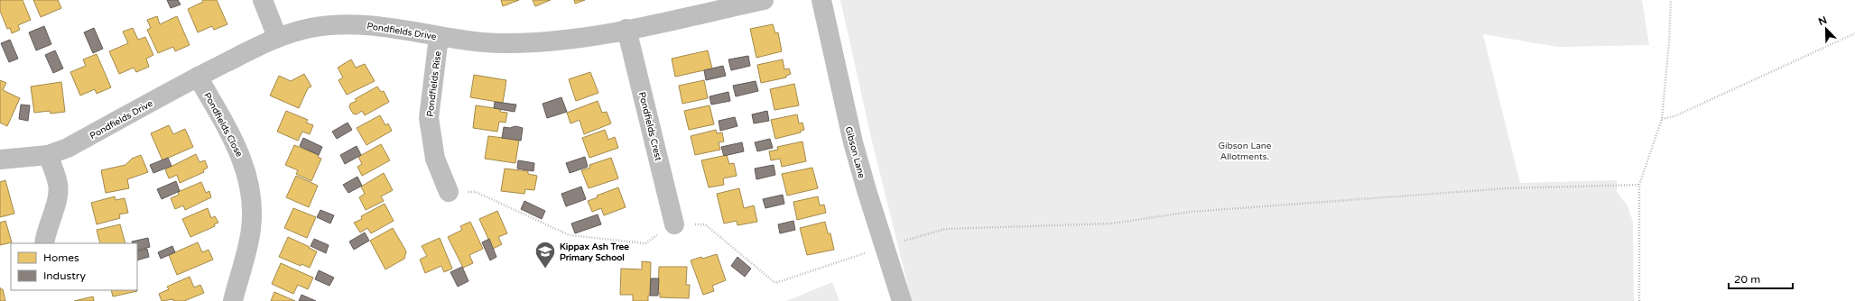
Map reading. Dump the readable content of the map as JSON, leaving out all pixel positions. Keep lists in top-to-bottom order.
{
  "streets": {
    "street": [
      "Pondfields Drive",
      "Pondfields Rise",
      "Pondfields Close",
      "Pondfields Crest",
      "Gibson Lane"
    ]
  },
  "crossings": [
    ["Pondfields Drive", "Pondfields Rise"],
    ["Pondfields Drive", "Pondfields Close"],
    ["Pondfields Drive", "Pondfields Crest"]
  ],
  "parks": ["Gibson Lane Allotments."],
  "places": {
    "school or university": ["Kippax Ash Tree Primary School"]
  },
  "legend": ["Homes", "Industry"],
  "scale_bar": "20 m",
  "north": "top left"
}
